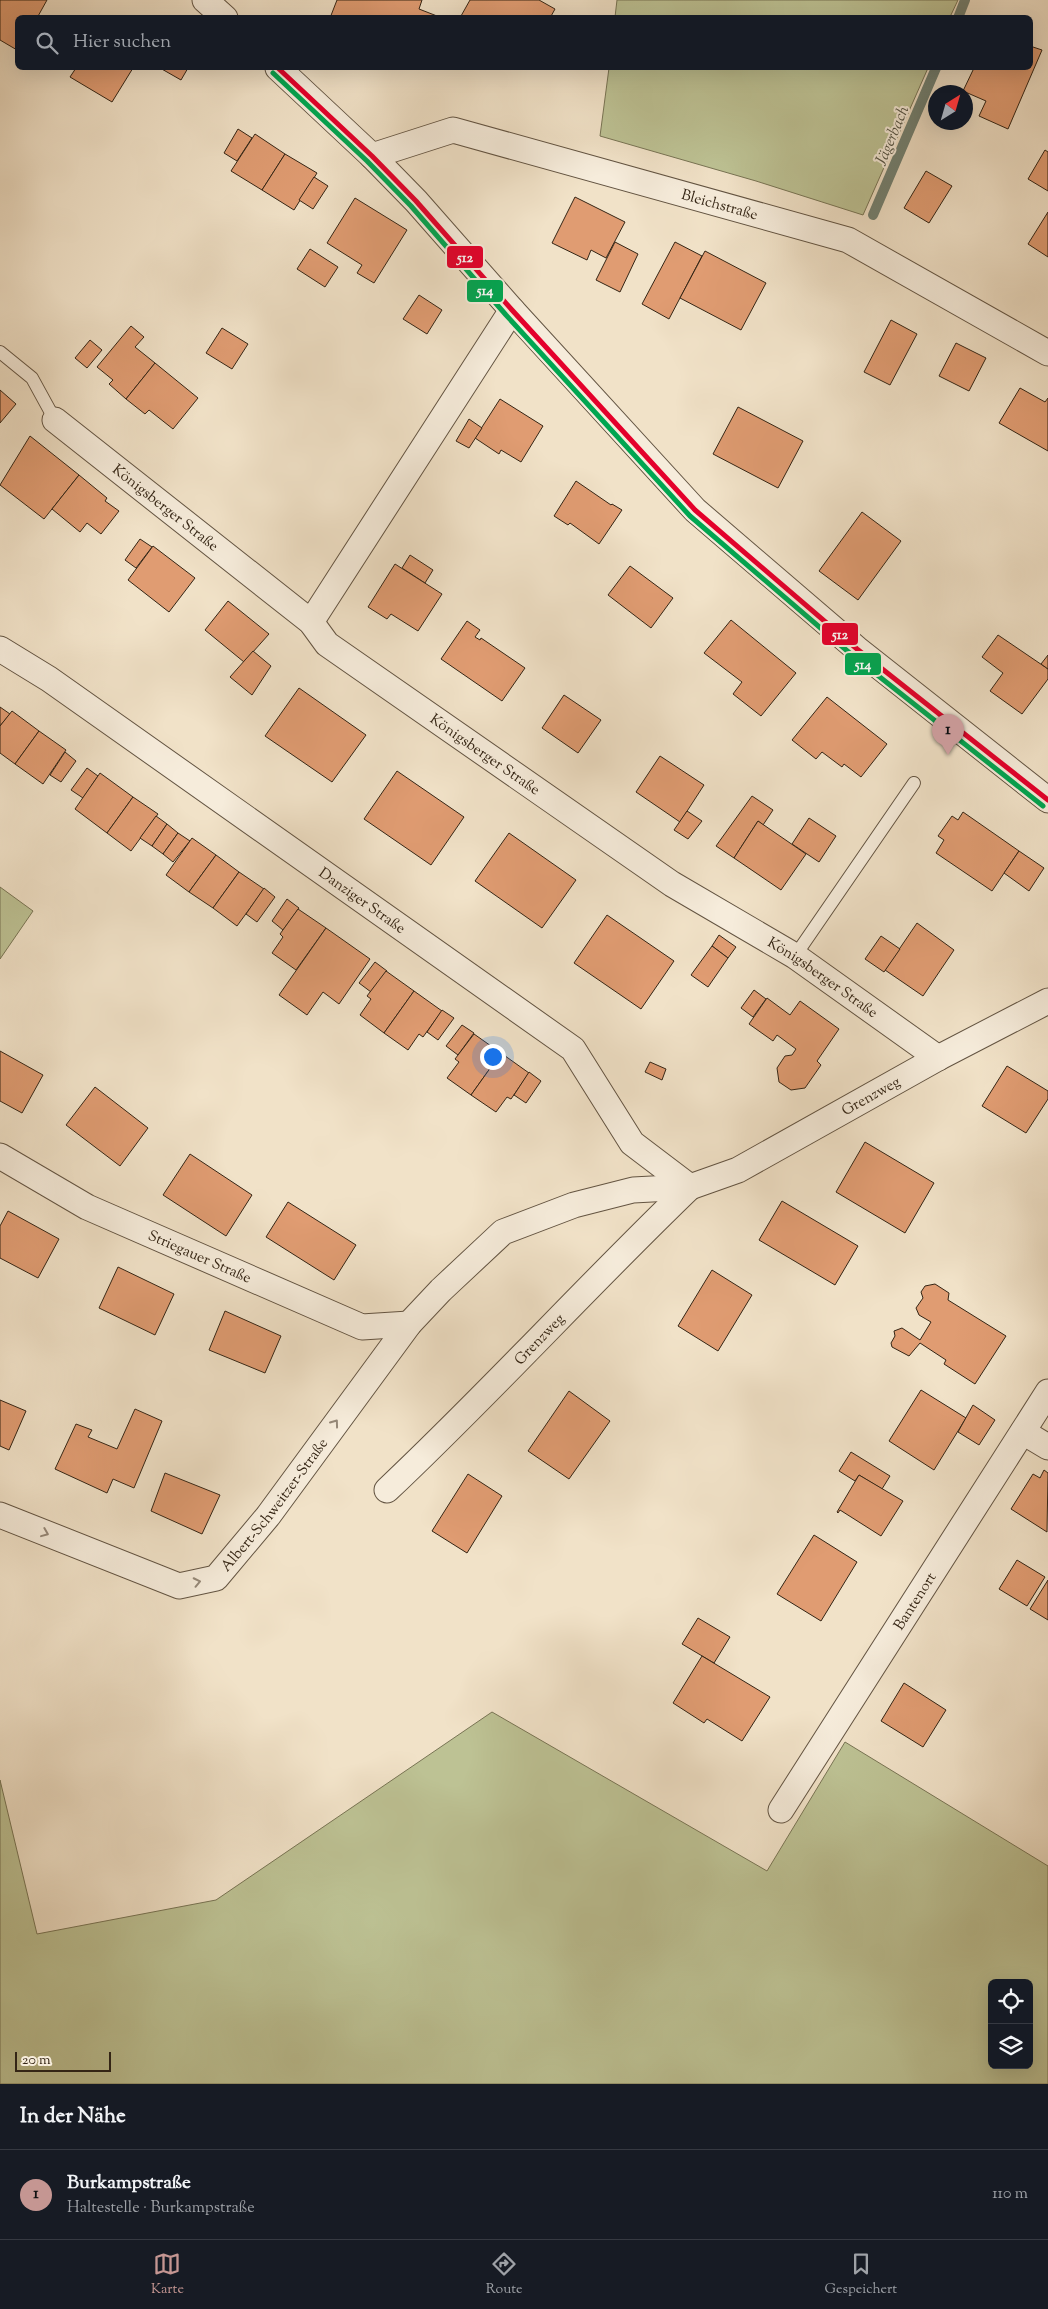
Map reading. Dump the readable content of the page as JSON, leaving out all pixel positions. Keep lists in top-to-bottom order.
{
  "streets": {
    "street": [
      "Bleichstraße",
      "Königsberger Straße",
      "Danziger Straße",
      "Grenzweg",
      "Striegauer Straße",
      "Albert-Schweitzer-Straße",
      "Bantenort"
    ]
  },
  "crossings": [
    ["Königsberger Straße", "Grenzweg"],
    ["Danziger Straße", "Grenzweg"],
    ["Grenzweg", "Striegauer Straße"],
    ["Grenzweg", "Albert-Schweitzer-Straße"]
  ],
  "one_way": ["Albert-Schweitzer-Straße"],
  "water": ["Jägerbach"],
  "lines": ["transit line 512", "transit line 514"],
  "scale_bar": "20 m",
  "north": "top right",
  "page": {
    "search": "Hier suchen",
    "pins": "1",
    "scale": "20 m",
    "heading": "In der Nähe",
    "list": [
      {
        "mark": "1",
        "name": "Burkampstraße",
        "note": "Haltestelle · Burkampstraße",
        "value": "110 m"
      }
    ],
    "nav": ["Karte", "Route", "Gespeichert"]
  }
}
